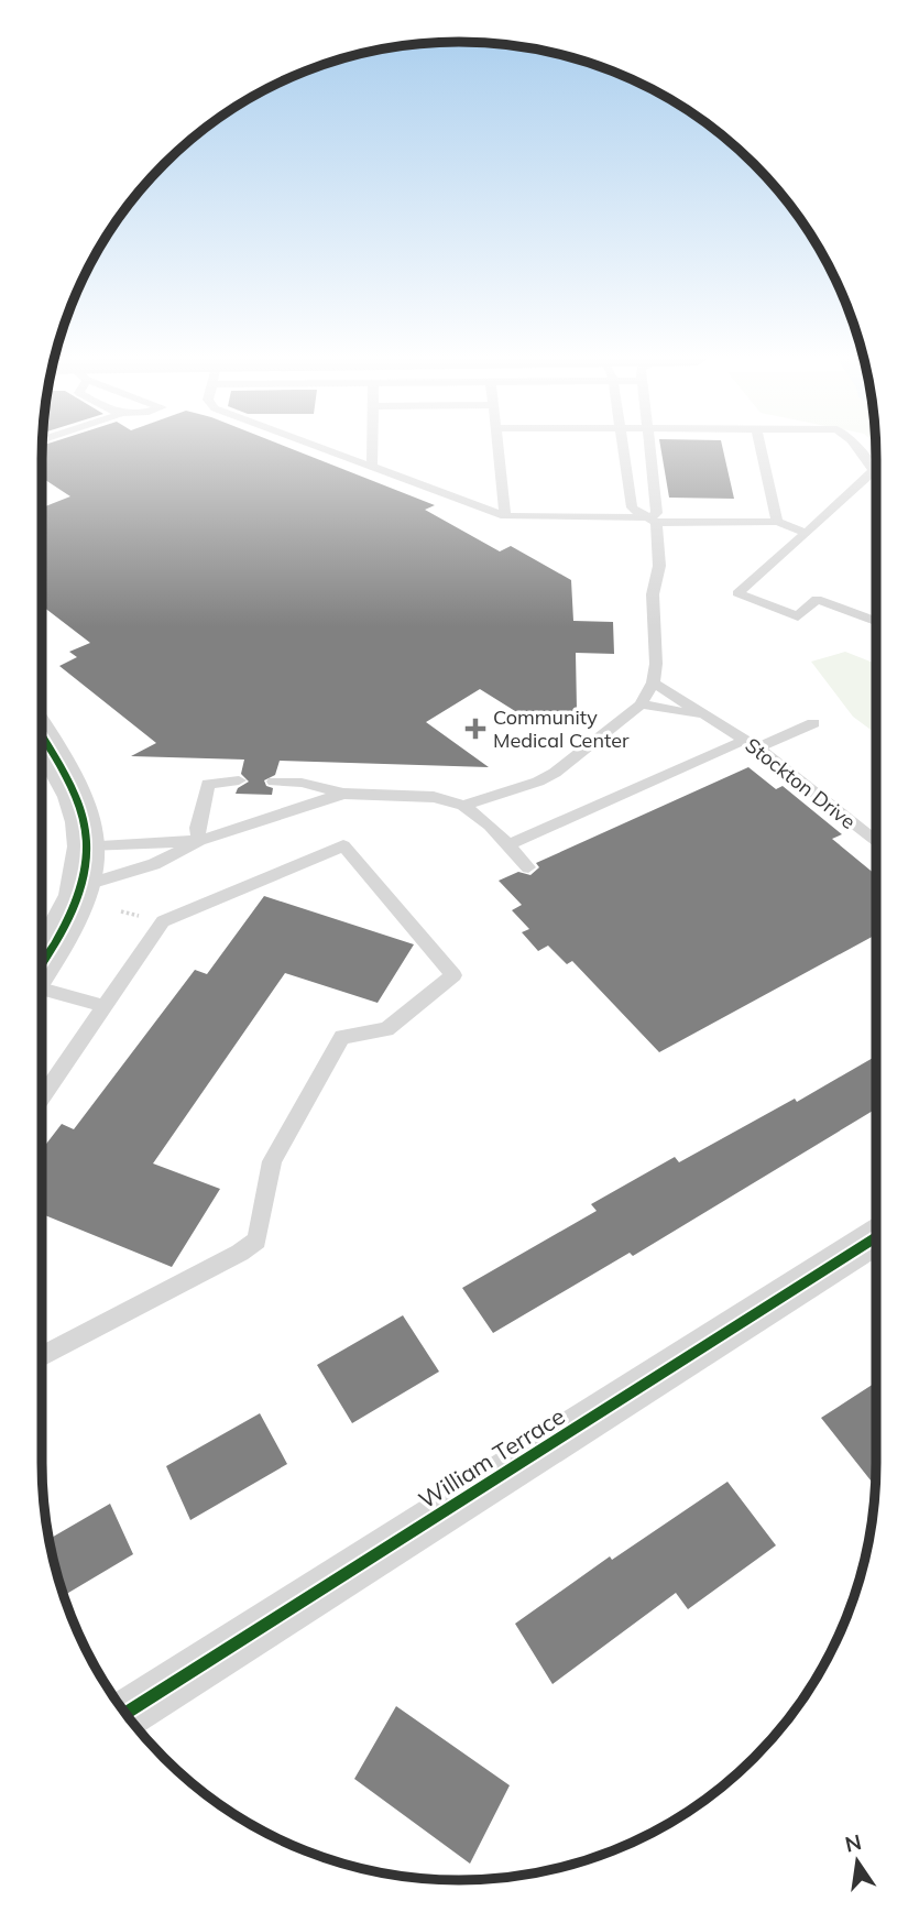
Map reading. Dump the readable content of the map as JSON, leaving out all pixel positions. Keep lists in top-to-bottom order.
{
  "streets": {
    "street": ["William Terrace"],
    "lane": ["Stockton Drive"]
  },
  "places": {
    "health": ["Community Medical Center"]
  },
  "north": "top"
}
